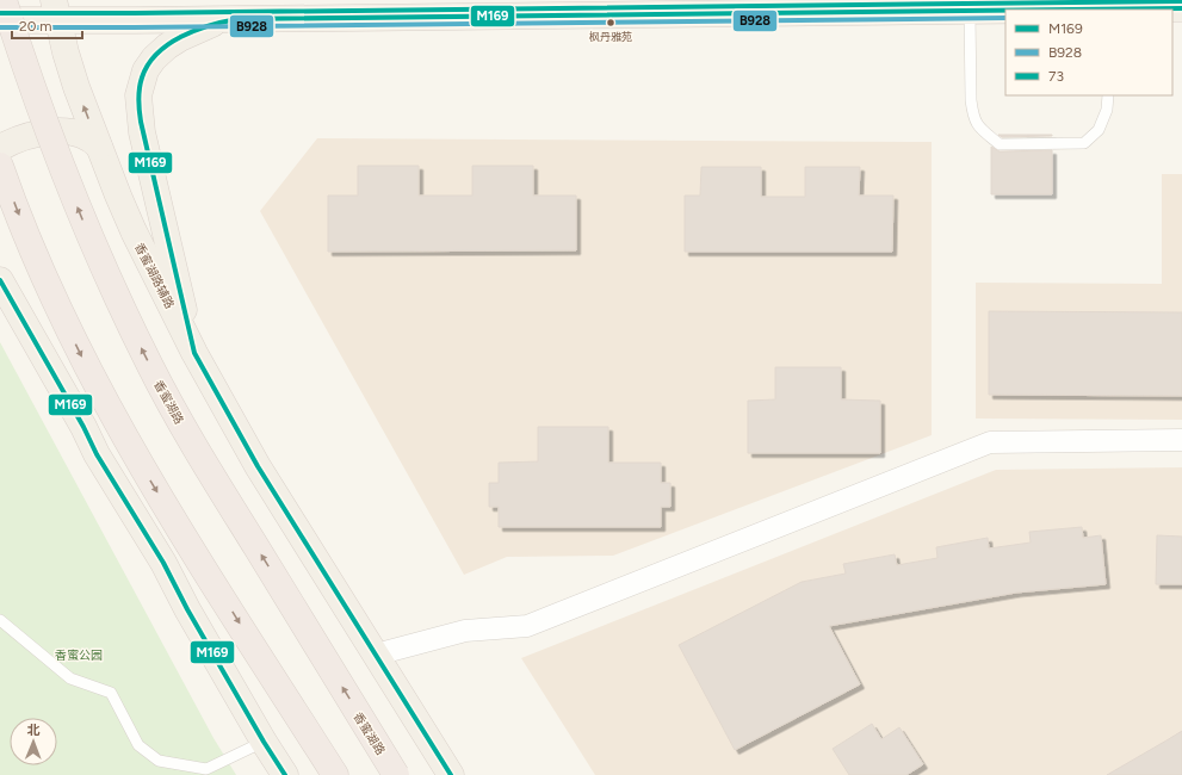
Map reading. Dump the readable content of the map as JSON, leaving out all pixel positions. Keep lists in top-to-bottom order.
{
  "streets": {
    "highway": ["香蜜湖路"],
    "main road": ["香蜜湖路辅路"]
  },
  "parks": ["香蜜公园"],
  "places": ["枫丹雅苑"],
  "lines": ["transit line 73", "transit line M169", "transit line B928"],
  "legend": ["M169", "B928", "73"],
  "scale_bar": "20 m",
  "north": "top"
}
